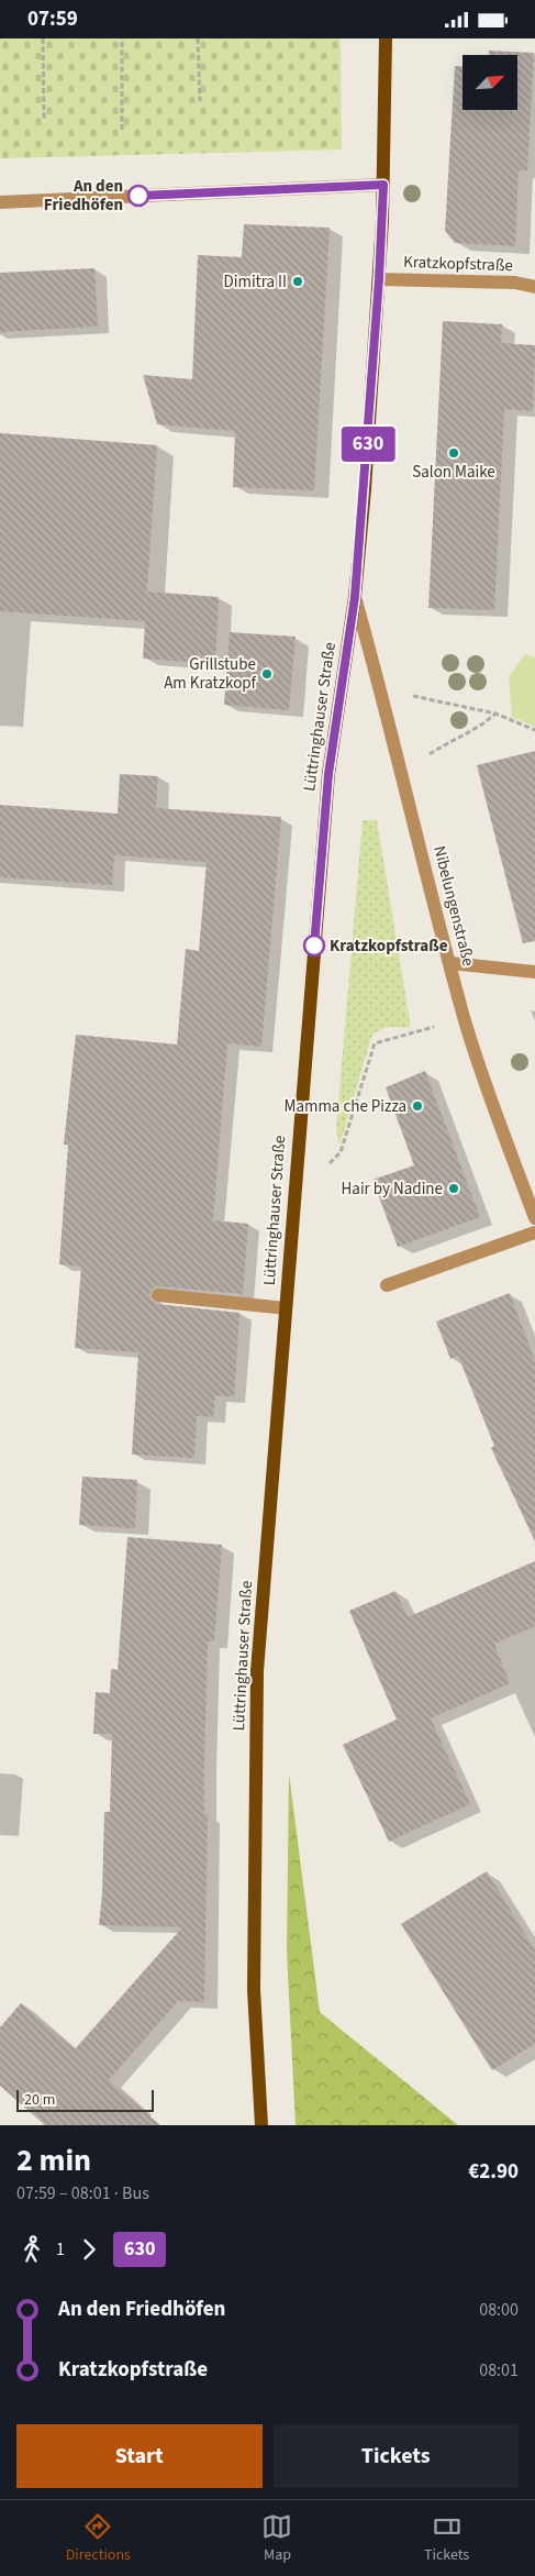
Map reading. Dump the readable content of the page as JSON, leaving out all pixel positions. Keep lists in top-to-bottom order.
{
  "streets": {
    "main road": ["Lüttringhauser Straße"],
    "street": ["Kratzkopfstraße", "Nibelungenstraße"]
  },
  "crossings": [
    ["Kratzkopfstraße", "Lüttringhauser Straße"],
    ["Lüttringhauser Straße", "Nibelungenstraße"]
  ],
  "places": [
    "An den Friedhöfen",
    "Dimitra II",
    "Salon Maike",
    "Grillstube Am Kratzkopf",
    "Kratzkopfstraße",
    "Mamma che Pizza",
    "Hair by Nadine"
  ],
  "lines": ["bus line 630"],
  "scale_bar": "20 m",
  "north": "top right",
  "page": {
    "status": "07:59",
    "on_map": "630",
    "scale": "20 m",
    "heading": ["2 min", "07:59 – 08:01 · Bus", "€2.90"],
    "legs": ["1", "630"],
    "list": [
      {
        "name": "An den Friedhöfen",
        "value": "08:00"
      },
      {
        "name": "Kratzkopfstraße",
        "value": "08:01"
      }
    ],
    "buttons": ["Start", "Tickets"],
    "tabs": ["Directions", "Map", "Tickets"]
  }
}
